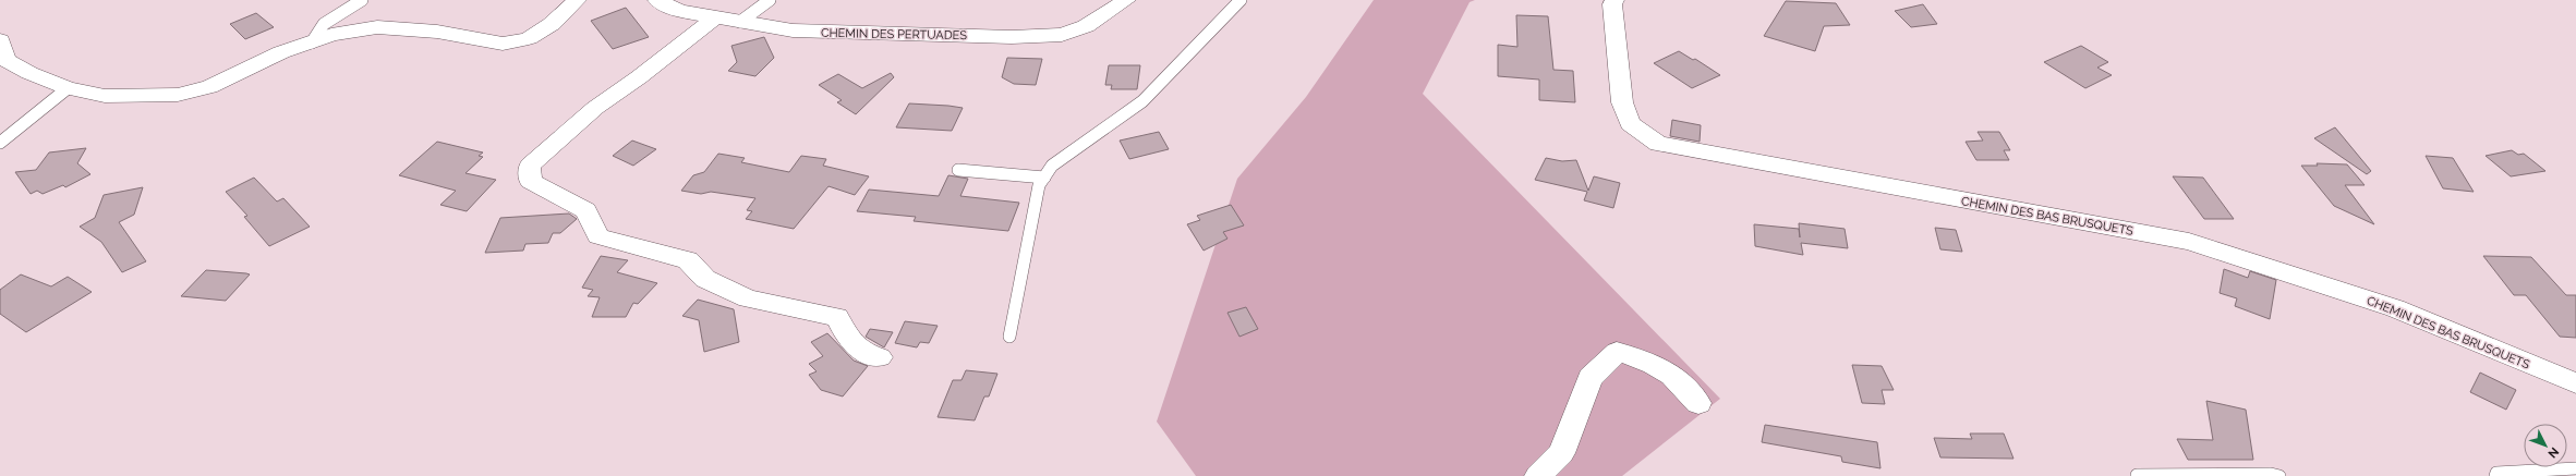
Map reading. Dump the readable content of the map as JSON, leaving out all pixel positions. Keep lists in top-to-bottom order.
{
  "streets": {
    "street": ["CHEMIN DES PERTUADES", "CHEMIN DES BAS BRUSQUETS"]
  },
  "north": "bottom right"
}
